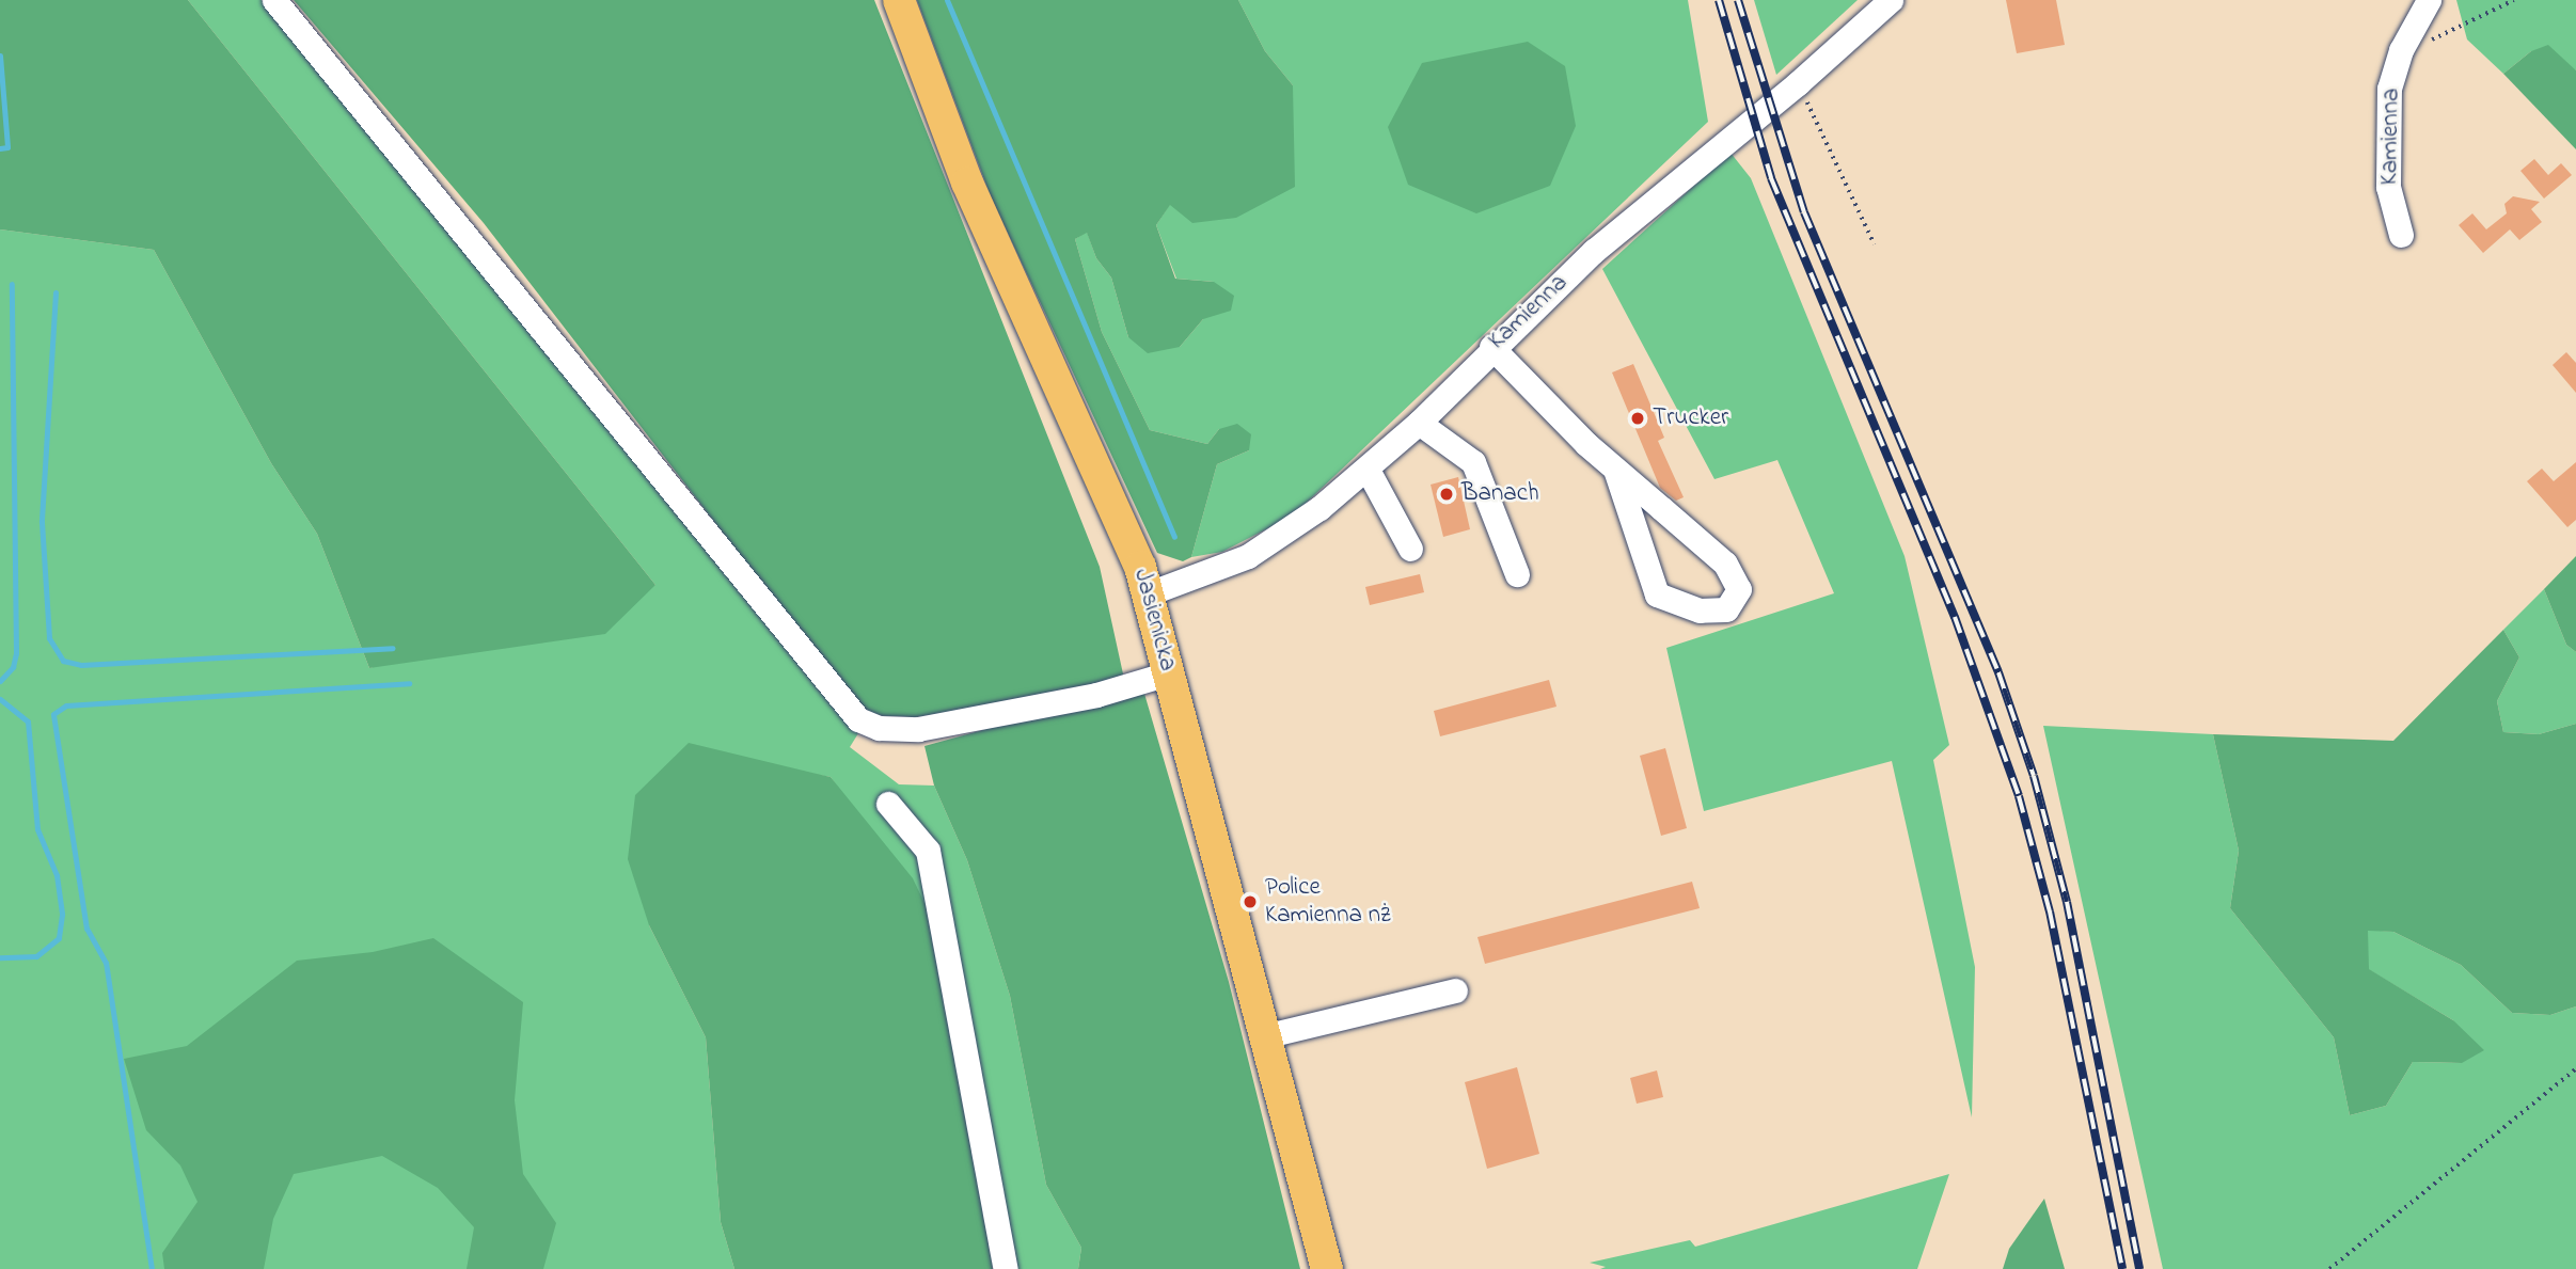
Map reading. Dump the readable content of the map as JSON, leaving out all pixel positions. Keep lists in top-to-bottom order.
{
  "streets": {
    "main road": ["Jasienicka"],
    "street": ["Kamienna"]
  },
  "crossings": [
    ["Kamienna", "Jasienicka"]
  ],
  "places": ["Trucker", "Banach", "Police Kamienna nż"]
}
